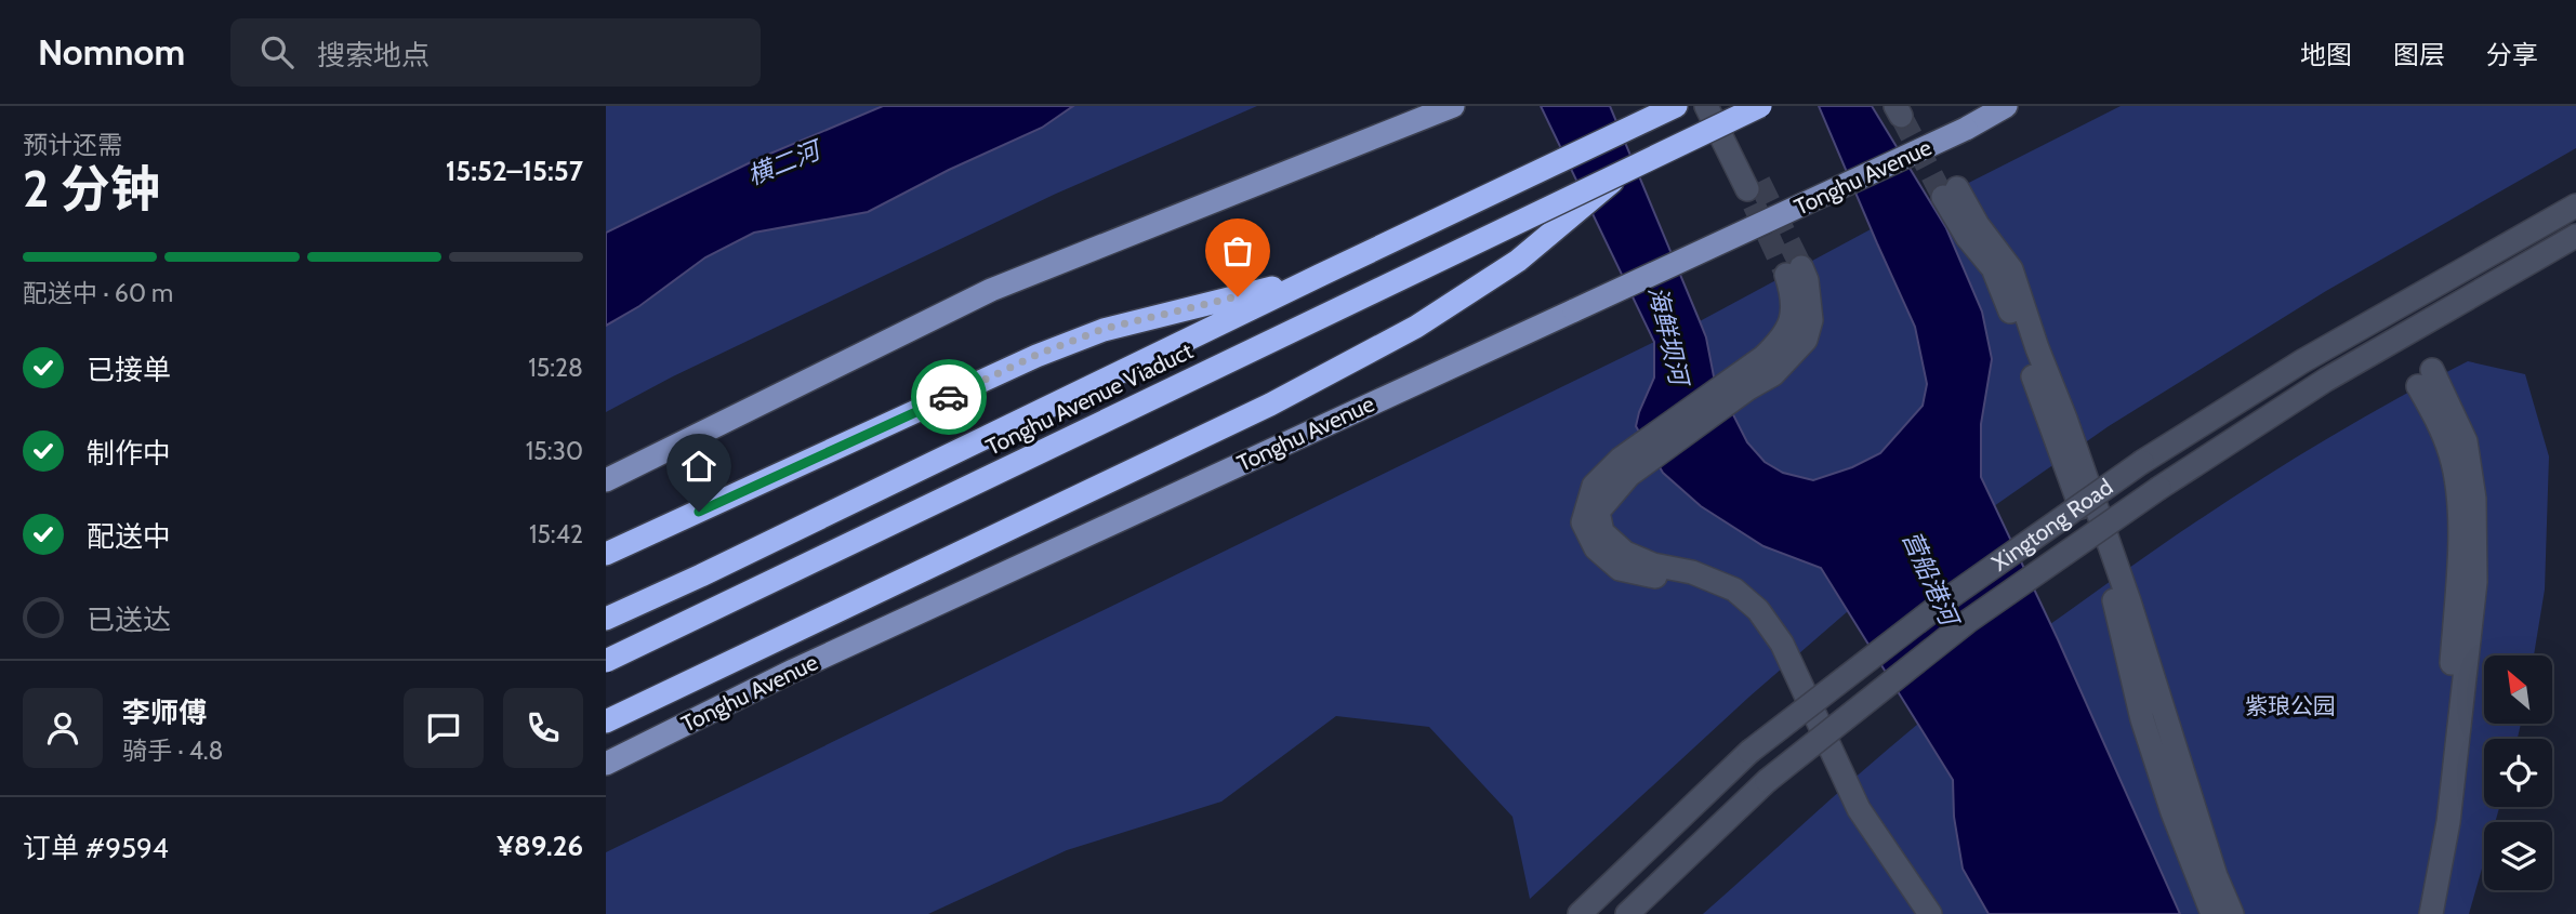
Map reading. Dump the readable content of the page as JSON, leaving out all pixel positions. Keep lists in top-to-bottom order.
{
  "streets": {
    "highway": ["Tonghu Avenue Viaduct"],
    "main road": ["Tonghu Avenue"],
    "street": ["Xingtong Road"]
  },
  "water": ["横二河", "海鲜坝河", "营船港河"],
  "parks": ["紫琅公园"],
  "north": "top left",
  "page": {
    "header": "Nomnom",
    "search": "搜索地点",
    "nav": ["地图", "图层", "分享"],
    "heading": ["2 分钟", "预计还需", "15:52–15:57"],
    "panel": [
      "李师傅",
      "骑手 · 4.8",
      "订单 #9594",
      "¥89.26"
    ],
    "bar": "配送中 · 60 m",
    "list": [
      ["已接单", "15:28"],
      ["制作中", "15:30"],
      ["配送中", "15:42"],
      "已送达"
    ]
  }
}
